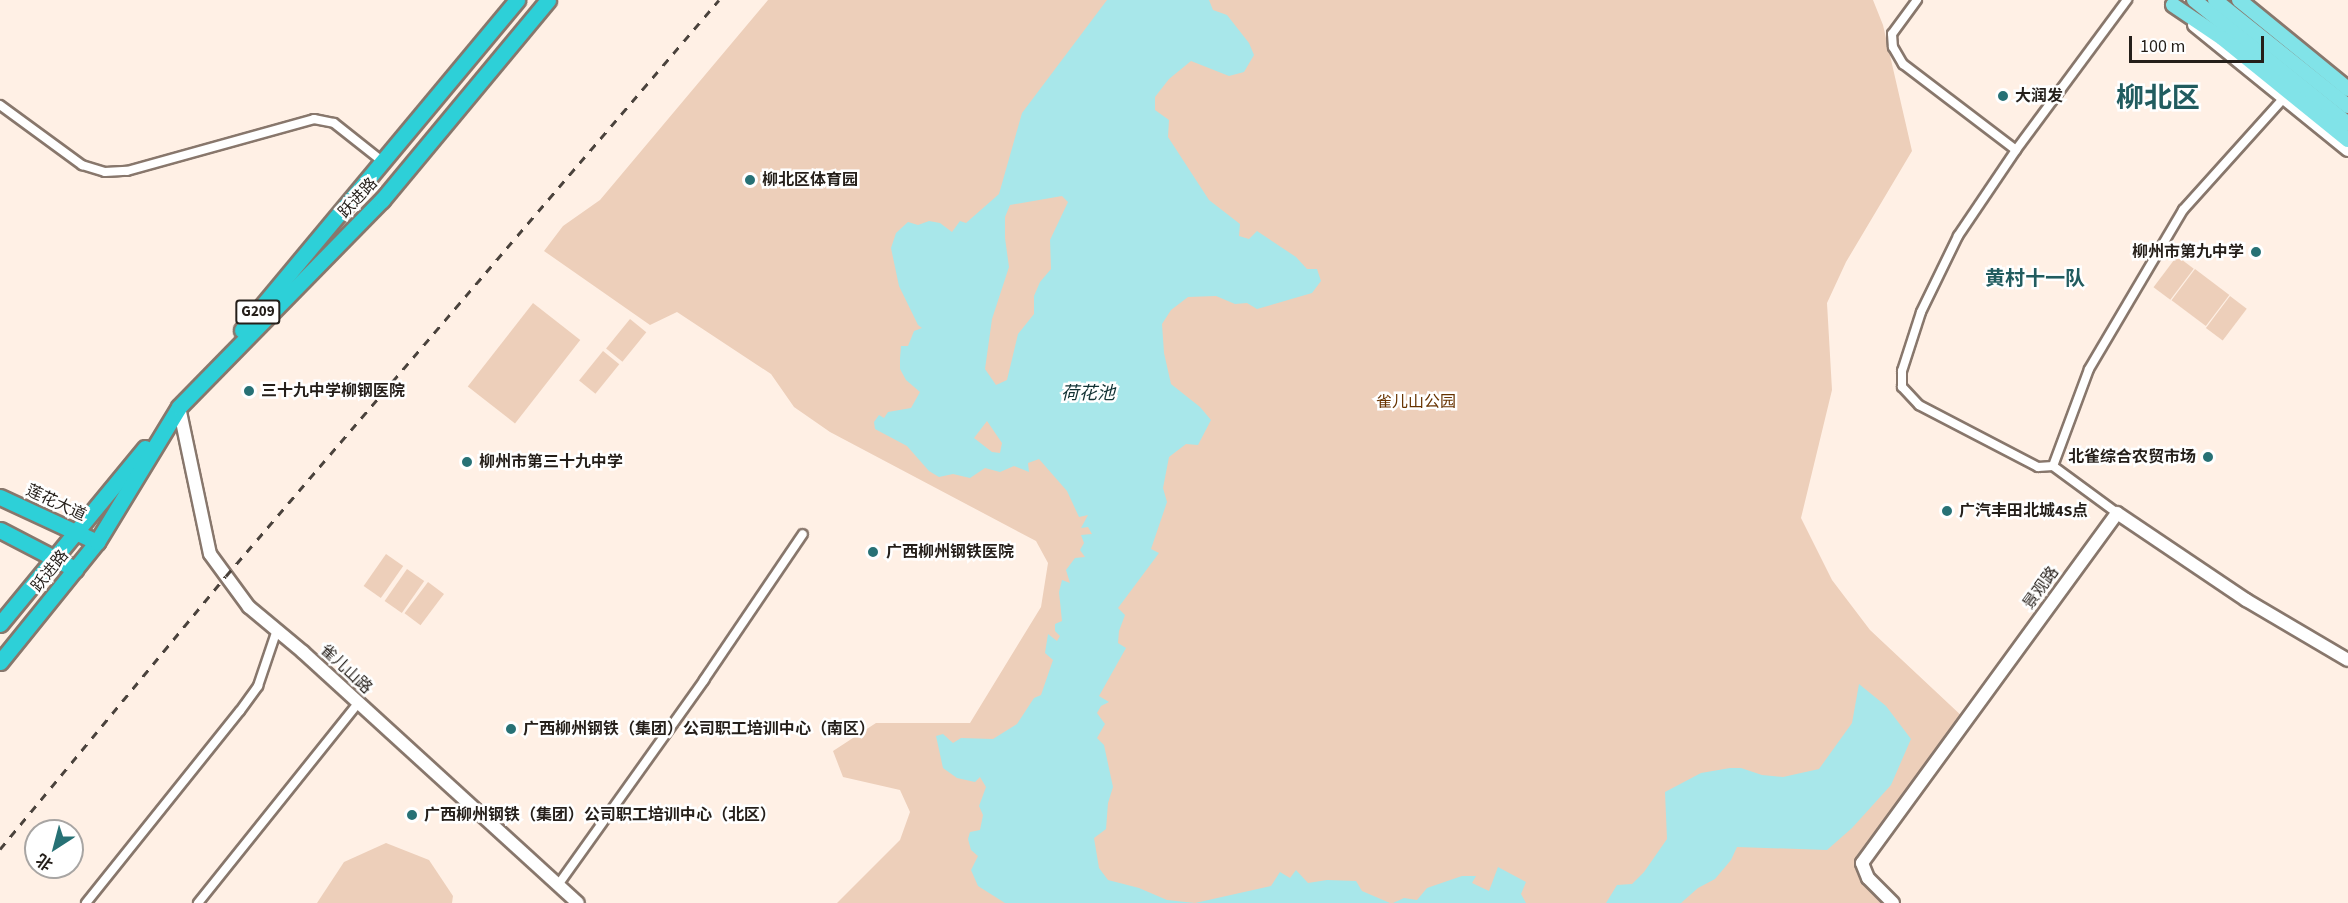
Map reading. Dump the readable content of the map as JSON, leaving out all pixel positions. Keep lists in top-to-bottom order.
{
  "streets": {
    "highway": ["跃进路", "G209", "莲花大道"],
    "street": ["景观路", "雀儿山路"]
  },
  "crossings": [
    ["跃进路", "莲花大道"],
    ["跃进路", "雀儿山路"]
  ],
  "districts": ["柳北区", "黄村十一队"],
  "water": ["荷花池"],
  "parks": ["雀儿山公园"],
  "places": [
    "大润发",
    "柳北区体育园",
    "柳州市第九中学",
    "三十九中学柳钢医院",
    "北雀综合农贸市场",
    "柳州市第三十九中学",
    "广汽丰田北城4S点",
    "广西柳州钢铁医院",
    "广西柳州钢铁（集团）公司职工培训中心（南区）",
    "广西柳州钢铁（集团）公司职工培训中心（北区）"
  ],
  "scale_bar": "100 m",
  "north": "bottom left"
}
